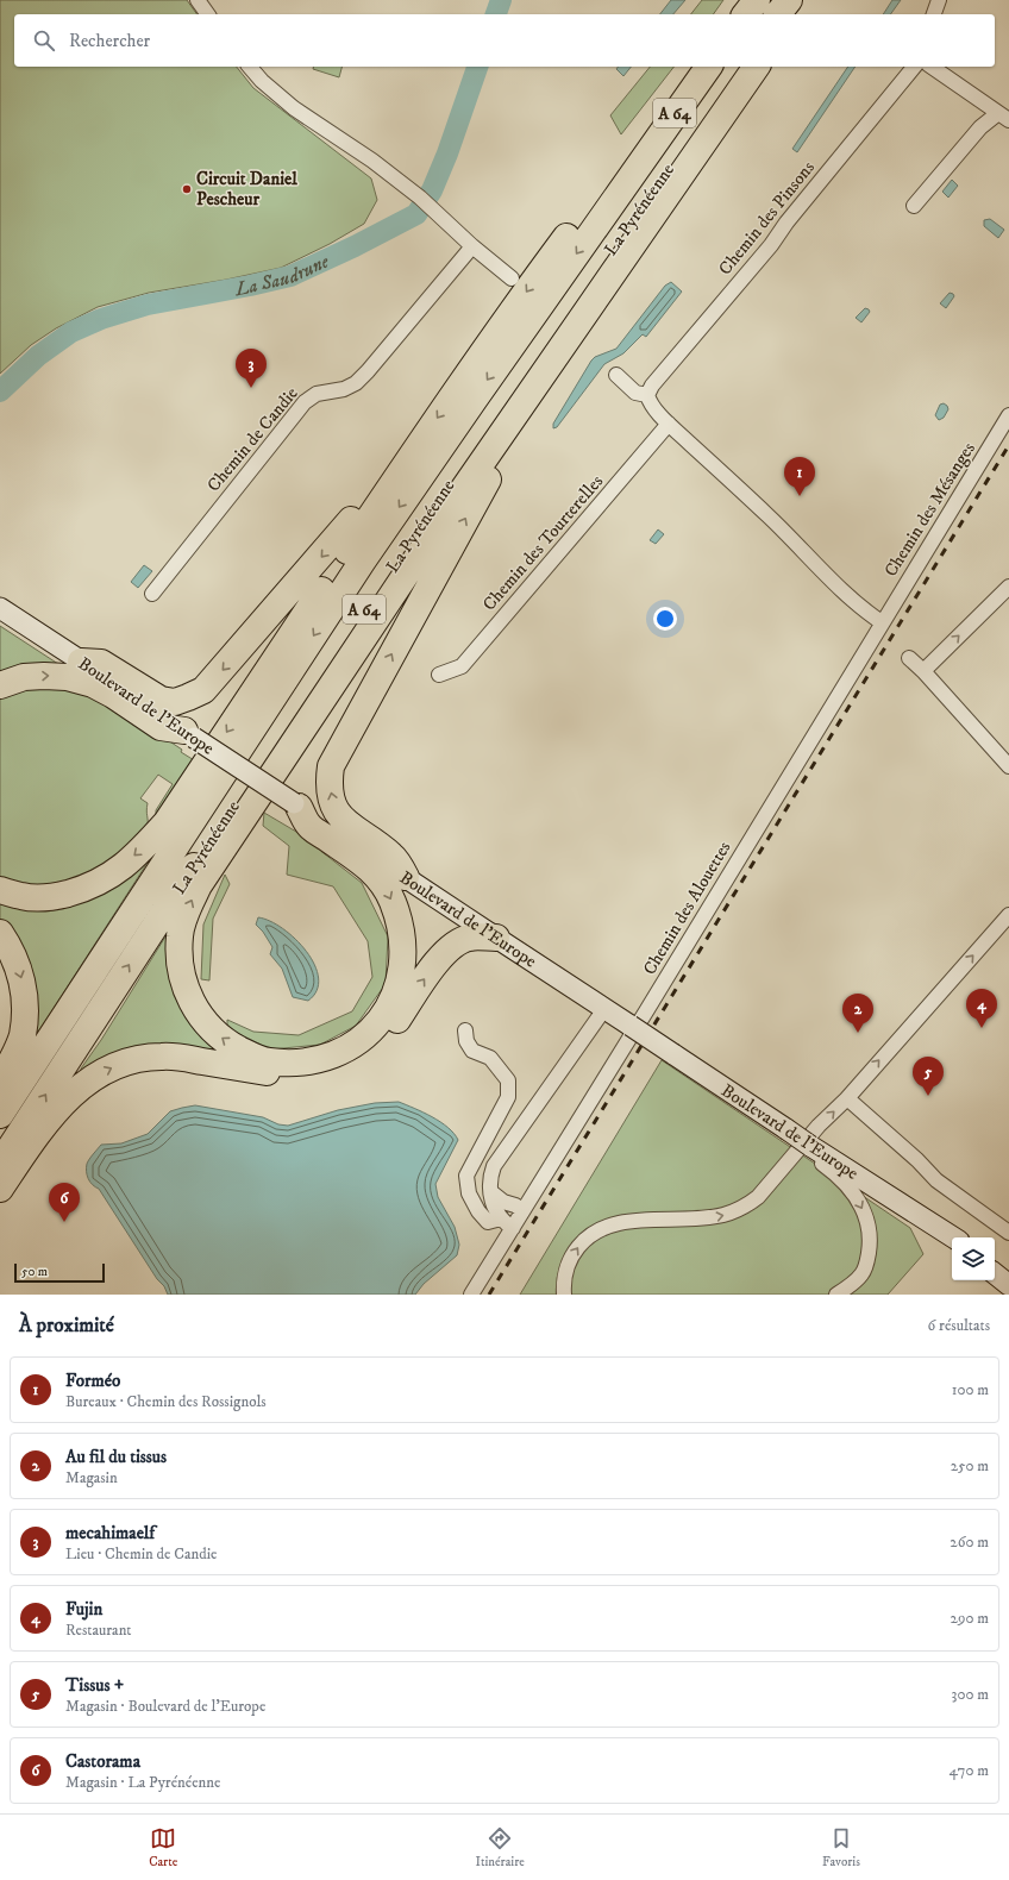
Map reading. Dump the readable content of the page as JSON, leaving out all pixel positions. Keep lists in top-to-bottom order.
{
  "streets": {
    "highway": ["A 64", "La Pyrénéenne"],
    "street": [
      "Chemin des Pinsons",
      "Chemin de Candie",
      "Chemin des Mésanges",
      "Chemin des Tourterelles",
      "Boulevard de l'Europe",
      "Chemin des Alouettes"
    ]
  },
  "crossings": [
    ["Chemin des Mésanges", "Chemin des Alouettes"]
  ],
  "water": ["La Saudrune"],
  "places": ["Circuit Daniel Pescheur"],
  "scale_bar": "50 m",
  "page": {
    "search": "Rechercher",
    "pins": [
      "3",
      "1",
      "4",
      "2",
      "5",
      "6"
    ],
    "scale": "50 m",
    "heading": ["À proximité", "6 résultats"],
    "list": [
      {
        "mark": "1",
        "name": "Forméo",
        "note": "Bureaux · Chemin des Rossignols",
        "value": "100 m"
      },
      {
        "mark": "2",
        "name": "Au fil du tissus",
        "note": "Magasin",
        "value": "250 m"
      },
      {
        "mark": "3",
        "name": "mecahimaelf",
        "note": "Lieu · Chemin de Candie",
        "value": "260 m"
      },
      {
        "mark": "4",
        "name": "Fujin",
        "note": "Restaurant",
        "value": "290 m"
      },
      {
        "mark": "5",
        "name": "Tissus +",
        "note": "Magasin · Boulevard de l'Europe",
        "value": "300 m"
      },
      {
        "mark": "6",
        "name": "Castorama",
        "note": "Magasin · La Pyrénéenne",
        "value": "470 m"
      }
    ],
    "nav": ["Carte", "Itinéraire", "Favoris"]
  }
}
